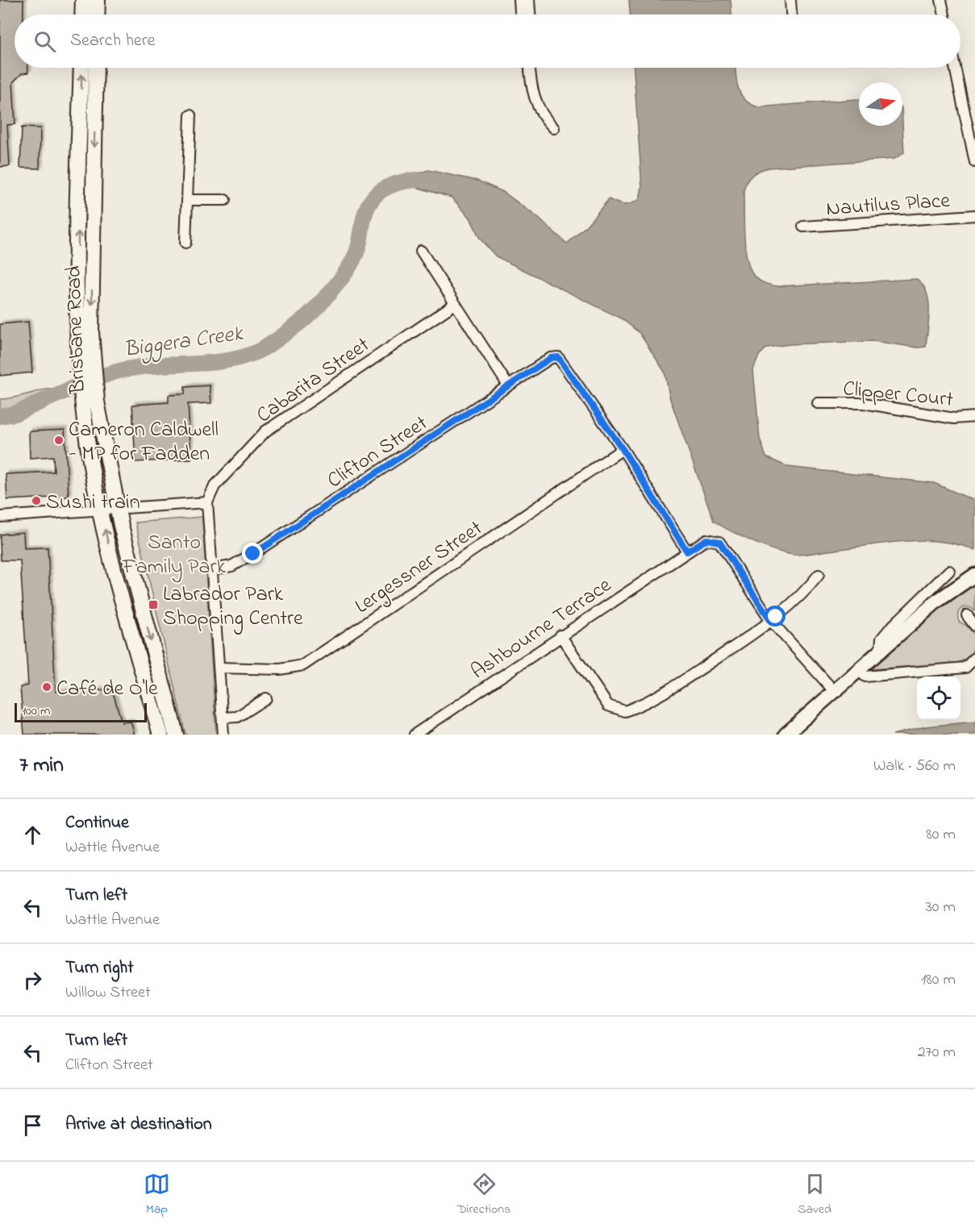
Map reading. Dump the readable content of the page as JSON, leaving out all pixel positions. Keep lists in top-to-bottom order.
{
  "streets": {
    "highway": ["Brisbane Road"],
    "street": [
      "Nautilus Place",
      "Cabarita Street",
      "Clipper Court",
      "Clifton Street",
      "Lergessner Street",
      "Ashbourne Terrace"
    ]
  },
  "crossings": [
    ["Clifton Street", "Lergessner Street"]
  ],
  "water": ["Biggera Creek"],
  "parks": ["Santo Family Park"],
  "places": {
    "other": ["Cameron Caldwell - MP for Fadden", "Sushi train", "Café de O'le"],
    "transit": ["Labrador Park Shopping Centre"]
  },
  "scale_bar": "100 m",
  "north": "right",
  "page": {
    "search": "Search here",
    "scale": "100 m",
    "heading": ["7 min", "Walk · 560 m"],
    "list": [
      ["Continue", "Wattle Avenue", "80 m"],
      ["Turn left", "Wattle Avenue", "30 m"],
      ["Turn right", "Willow Street", "180 m"],
      ["Turn left", "Clifton Street", "270 m"],
      "Arrive at destination"
    ],
    "nav": ["Map", "Directions", "Saved"]
  }
}
